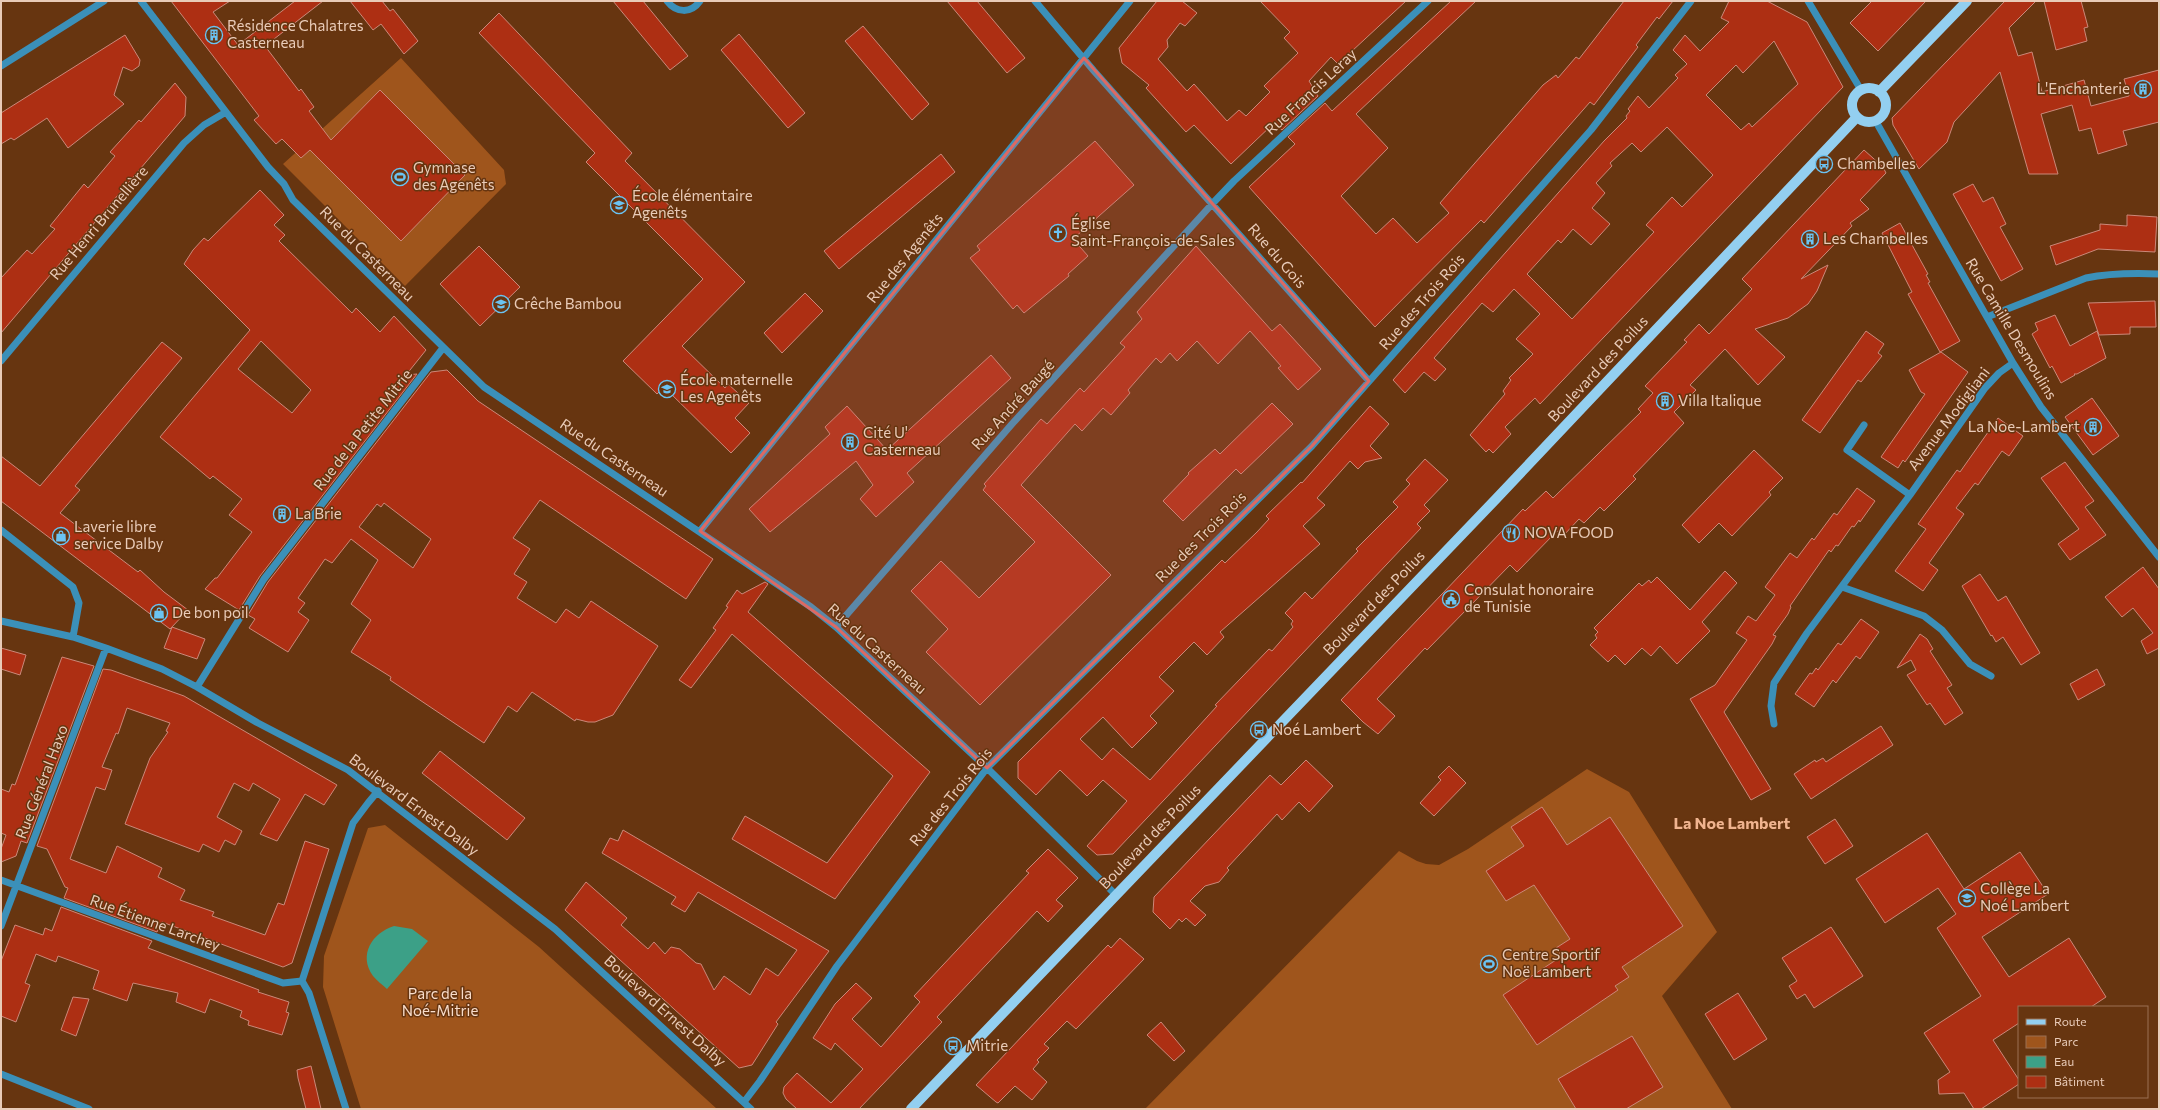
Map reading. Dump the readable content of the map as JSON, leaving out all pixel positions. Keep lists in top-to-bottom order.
{
  "streets": {
    "main road": ["Boulevard des Poilus"],
    "street": [
      "Rue Francis Leray",
      "Rue Henri Brunellière",
      "Rue du Casterneau",
      "Rue du Gois",
      "Rue des Agenêts",
      "Rue des Trois Rois",
      "Rue Camille Desmoulins",
      "Rue André Baugé",
      "Avenue Modigliani",
      "Rue de la Petite Mitrie",
      "Rue Général Haxo",
      "Boulevard Ernest Dalby",
      "Rue Étienne Larchey"
    ]
  },
  "crossings": [
    ["Rue Francis Leray", "Rue du Gois"],
    ["Rue Francis Leray", "Rue André Baugé"],
    ["Rue Henri Brunellière", "Rue du Casterneau"],
    ["Rue du Casterneau", "Rue des Agenêts"],
    ["Rue du Casterneau", "Rue des Trois Rois"],
    ["Rue du Casterneau", "Boulevard des Poilus"],
    ["Rue du Casterneau", "Rue André Baugé"],
    ["Rue du Casterneau", "Rue de la Petite Mitrie"],
    ["Rue du Gois", "Rue des Agenêts"],
    ["Rue du Gois", "Rue des Trois Rois"],
    ["Rue du Gois", "Rue André Baugé"],
    ["Rue des Trois Rois", "Boulevard Ernest Dalby"],
    ["Rue Camille Desmoulins", "Boulevard des Poilus"],
    ["Rue Camille Desmoulins", "Avenue Modigliani"],
    ["Rue de la Petite Mitrie", "Boulevard Ernest Dalby"],
    ["Rue Général Haxo", "Boulevard Ernest Dalby"],
    ["Rue Général Haxo", "Rue Étienne Larchey"]
  ],
  "districts": ["La Noe Lambert"],
  "parks": ["Parc de la Noé-Mitrie"],
  "places": {
    "building": [
      "Résidence Chalatres Casterneau",
      "L'Enchanterie",
      "Les Chambelles",
      "Villa Italique",
      "La Noe-Lambert",
      "Cité U' Casterneau",
      "La Brie"
    ],
    "bus stop": ["Chambelles", "Noé Lambert", "Mitrie"],
    "sports": ["Gymnase des Agenêts", "Centre Sportif Noë Lambert"],
    "school or university": [
      "École élémentaire Agenêts",
      "Crêche Bambou",
      "École maternelle Les Agenêts",
      "Collège La Noé Lambert"
    ],
    "church": ["Église Saint-François-de-Sales"],
    "restaurant": ["NOVA FOOD"],
    "shop": ["Laverie libre service Dalby", "De bon poil"],
    "public building": ["Consulat honoraire de Tunisie"]
  },
  "legend": [
    "Route",
    "Parc",
    "Eau",
    "Bâtiment"
  ]
}
